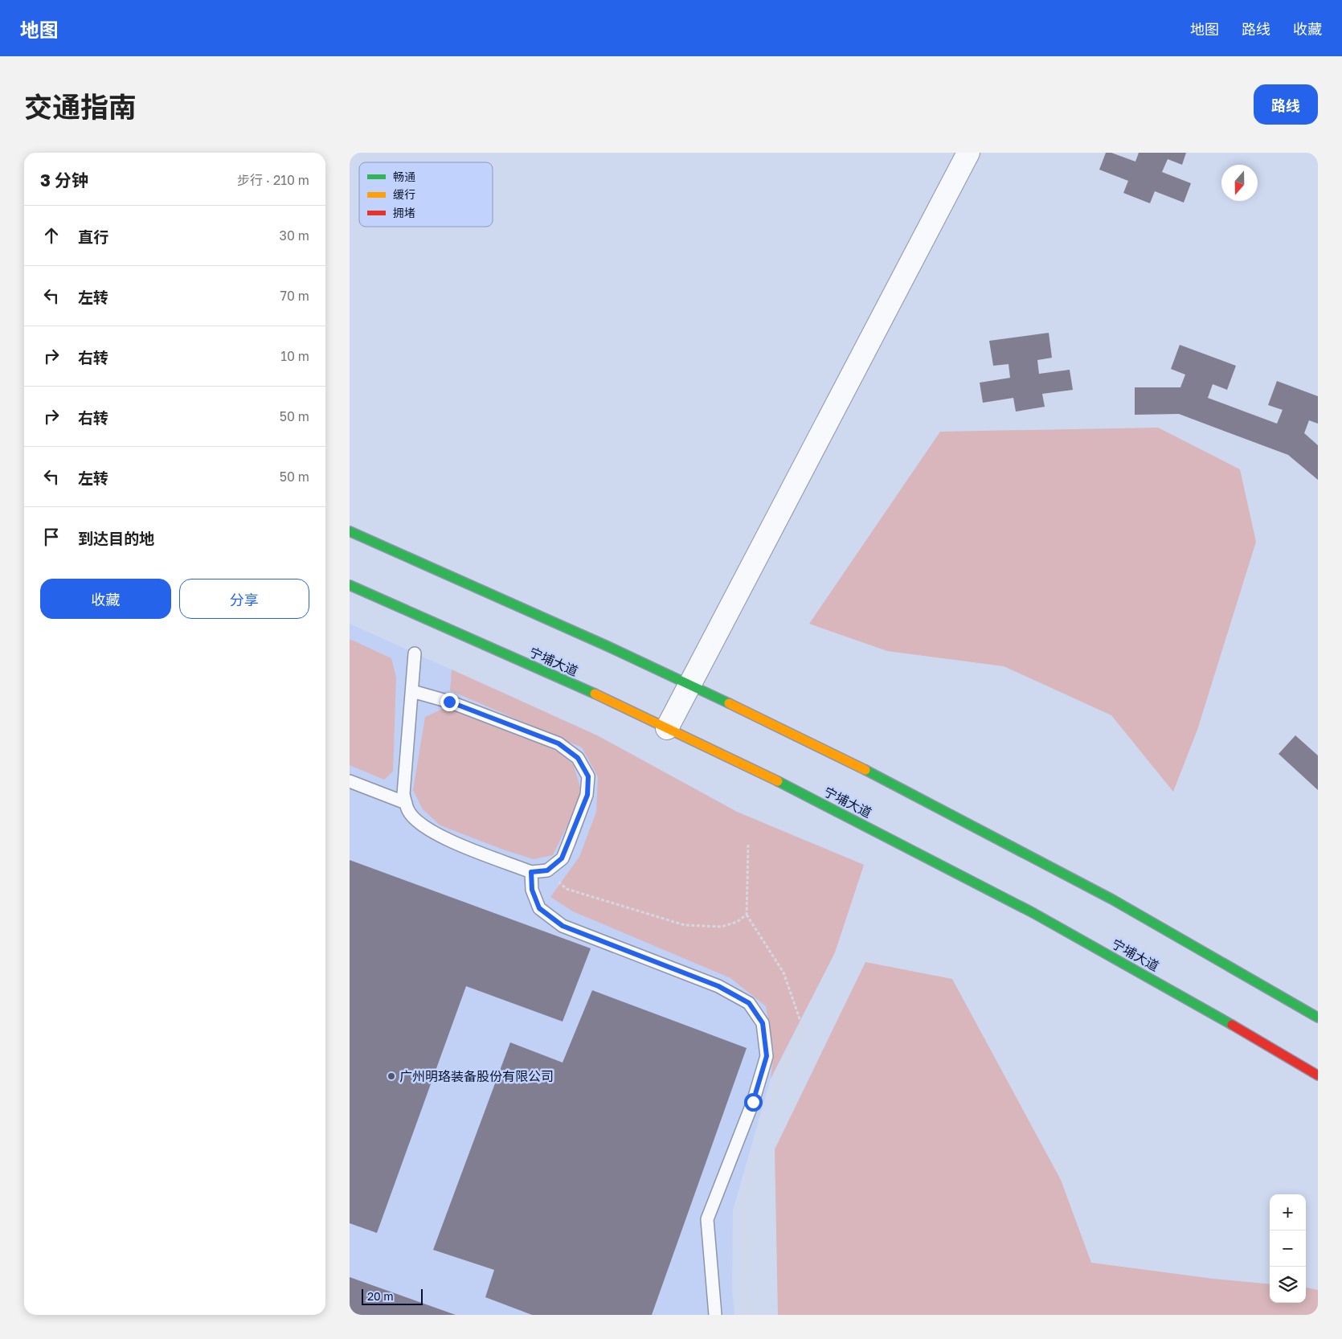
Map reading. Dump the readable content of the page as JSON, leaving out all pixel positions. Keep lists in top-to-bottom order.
{
  "streets": {
    "main road": ["宁埔大道"]
  },
  "places": ["广州明珞装备股份有限公司"],
  "legend": ["畅通", "缓行", "拥堵"],
  "scale_bar": "20 m",
  "north": "bottom",
  "page": {
    "header": "地图",
    "nav": ["地图", "路线", "收藏"],
    "title": "交通指南",
    "buttons": [
      "路线",
      ["收藏", "分享"]
    ],
    "heading": ["3 分钟", "步行 · 210 m"],
    "list": [
      ["直行", "30 m"],
      ["左转", "70 m"],
      ["右转", "10 m"],
      ["右转", "50 m"],
      ["左转", "50 m"],
      "到达目的地"
    ],
    "map_buttons": ["+", "−"],
    "scale": "20 m"
  }
}
